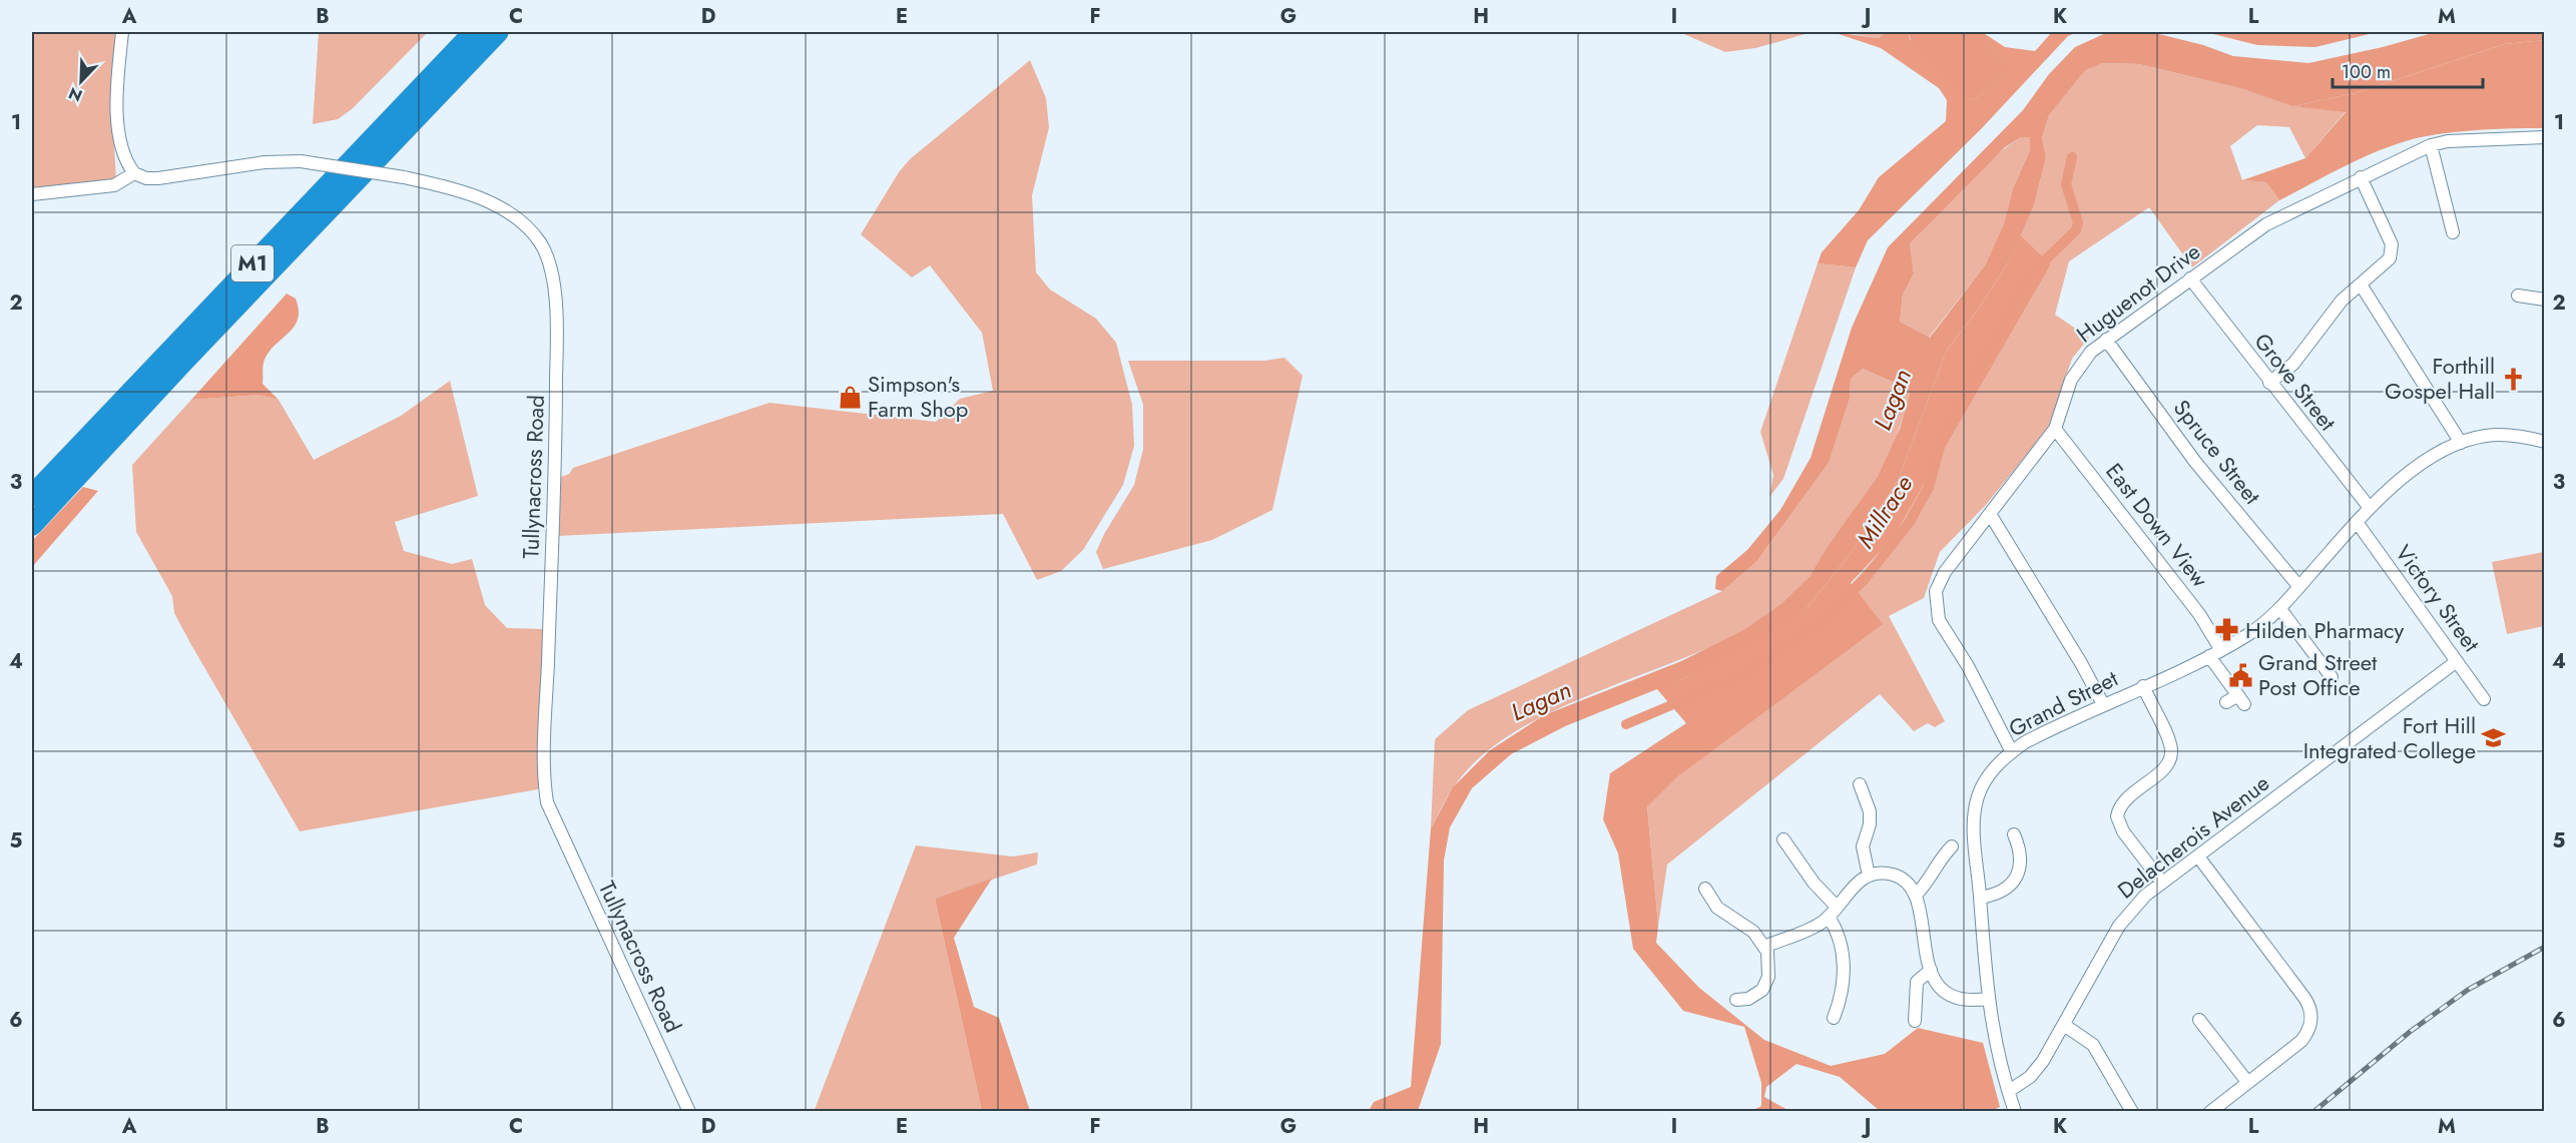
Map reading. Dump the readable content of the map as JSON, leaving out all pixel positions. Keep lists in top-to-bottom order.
{
  "streets": {
    "highway": ["M1"],
    "street": [
      "Huguenot Drive",
      "Grove Street",
      "Spruce Street",
      "Tullynacross Road",
      "East Down View",
      "Victory Street",
      "Grand Street",
      "Delacherois Avenue"
    ]
  },
  "crossings": [
    ["Huguenot Drive", "Grove Street"],
    ["Huguenot Drive", "Spruce Street"],
    ["Huguenot Drive", "East Down View"],
    ["Huguenot Drive", "Grand Street"],
    ["Grove Street", "Grand Street"],
    ["Spruce Street", "Grand Street"],
    ["East Down View", "Grand Street"],
    ["Victory Street", "Grand Street"],
    ["Victory Street", "Delacherois Avenue"],
    ["Grand Street", "Delacherois Avenue"]
  ],
  "water": ["Lagan", "Millrace"],
  "places": {
    "church": ["Forthill Gospel Hall"],
    "shop": ["Simpson's Farm Shop"],
    "pharmacy": ["Hilden Pharmacy"],
    "public building": ["Grand Street Post Office"],
    "school or university": ["Fort Hill Integrated College"]
  },
  "scale_bar": "100 m",
  "north": "bottom left",
  "grid": {
    "columns": [
      "A",
      "B",
      "C",
      "D",
      "E",
      "F",
      "G",
      "H",
      "I",
      "J",
      "K",
      "L",
      "M"
    ],
    "rows": [
      "1",
      "2",
      "3",
      "4",
      "5",
      "6"
    ]
  }
}
